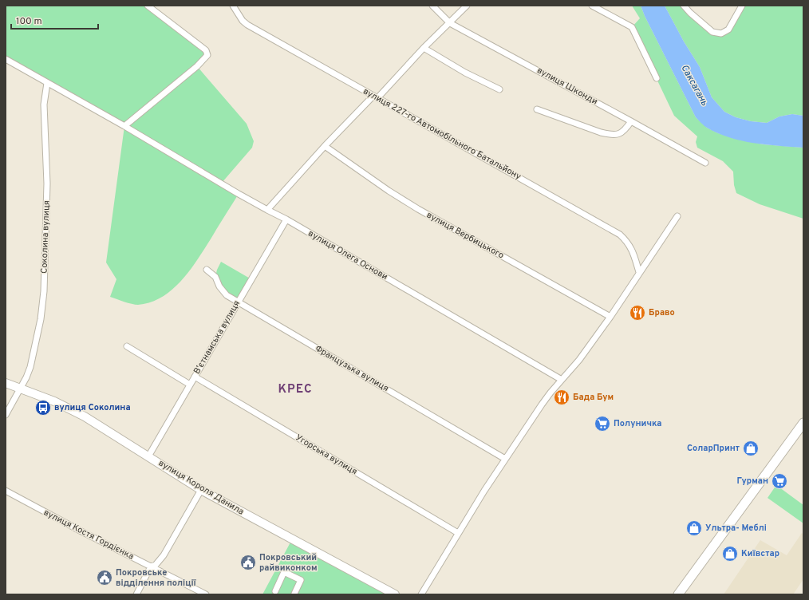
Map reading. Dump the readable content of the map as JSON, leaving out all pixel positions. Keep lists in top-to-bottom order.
{
  "streets": {
    "main road": ["вулиця Короля Данила"],
    "street": [
      "вулиця Шконди",
      "вулиця 227-го Автомобільного Батальйону",
      "вулиця Вербицького",
      "Соколина вулиця",
      "вулиця Олега Основи",
      "Вʼєтнамська вулиця",
      "Французька вулиця",
      "Угорська вулиця",
      "вулиця Костя Гордієнка"
    ]
  },
  "crossings": [
    ["Соколина вулиця", "вулиця Олега Основи"],
    ["Соколина вулиця", "вулиця Короля Данила"],
    ["вулиця Олега Основи", "Вʼєтнамська вулиця"],
    ["Вʼєтнамська вулиця", "Французька вулиця"],
    ["Вʼєтнамська вулиця", "Угорська вулиця"],
    ["Вʼєтнамська вулиця", "вулиця Короля Данила"]
  ],
  "districts": ["КРЕС"],
  "water": ["Саксагань"],
  "places": {
    "restaurant": ["Браво", "Бада Бум"],
    "bus stop": ["вулиця Соколина"],
    "supermarket": ["Полуничка", "Гурман"],
    "shop": ["СоларПринт", "Ультра- Меблі", "Київстар"],
    "public building": ["Покровський райвиконком", "Покровське відділення поліції"]
  },
  "scale_bar": "100 m"
}
